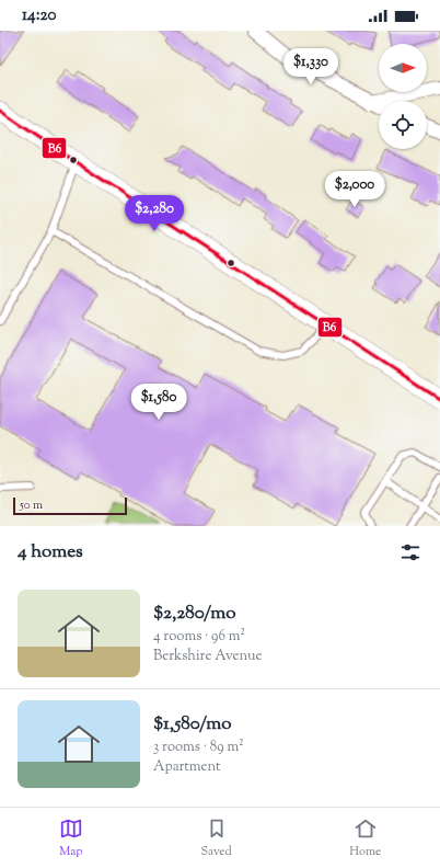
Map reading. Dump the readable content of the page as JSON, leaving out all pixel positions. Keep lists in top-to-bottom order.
{
  "lines": ["transit line B6"],
  "scale_bar": "50 m",
  "north": "right",
  "page": {
    "status": "14:20",
    "price": [
      "$1,330",
      "$2,000",
      "$2,280",
      "$1,580"
    ],
    "scale": "50 m",
    "heading": "4 homes",
    "list": [
      {
        "name": "$2,280/mo",
        "note": "4 rooms · 96 m² · Berkshire Avenue"
      },
      {
        "name": "$1,580/mo",
        "note": "3 rooms · 89 m² · Apartment"
      }
    ],
    "tabs": ["Map", "Saved", "Home"]
  }
}
